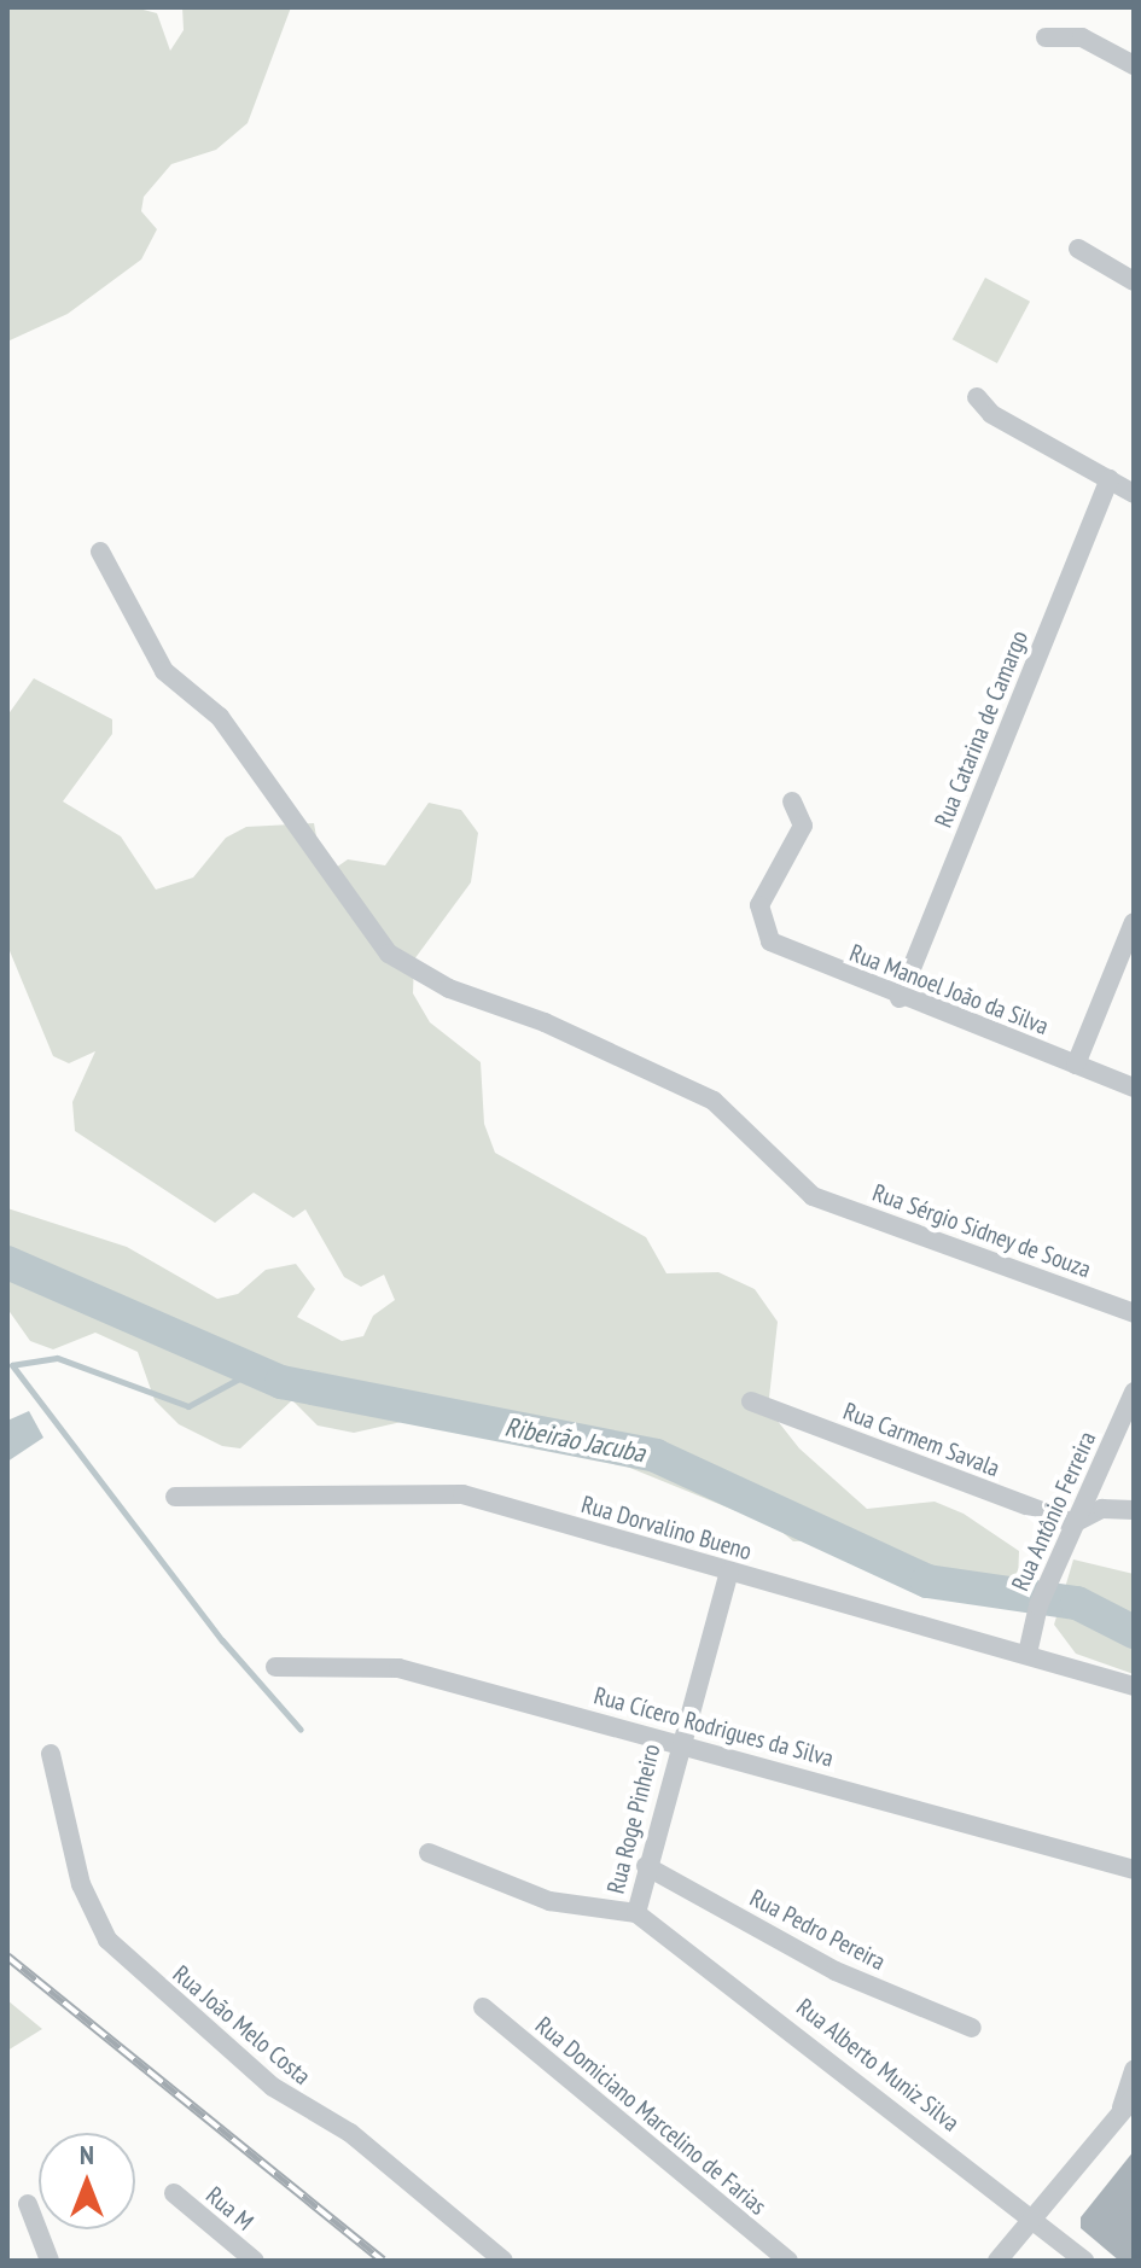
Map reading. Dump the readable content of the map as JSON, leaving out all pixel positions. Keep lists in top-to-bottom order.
{
  "streets": {
    "street": [
      "Rua Catarina de Camargo",
      "Rua Manoel João da Silva",
      "Rua Sérgio Sidney de Souza",
      "Rua Carmem Savala",
      "Rua Antônio Ferreira",
      "Rua Dorvalino Bueno",
      "Rua Cícero Rodrigues da Silva",
      "Rua Roge Pinheiro",
      "Rua Pedro Pereira",
      "Rua João Melo Costa",
      "Rua Alberto Muniz Silva",
      "Rua Domiciano Marcelino de Farias",
      "Rua M"
    ]
  },
  "crossings": [
    ["Rua Catarina de Camargo", "Rua Manoel João da Silva"],
    ["Rua Carmem Savala", "Rua Antônio Ferreira"],
    ["Rua Antônio Ferreira", "Rua Dorvalino Bueno"],
    ["Rua Dorvalino Bueno", "Rua Roge Pinheiro"],
    ["Rua Cícero Rodrigues da Silva", "Rua Roge Pinheiro"],
    ["Rua Roge Pinheiro", "Rua Pedro Pereira"],
    ["Rua Roge Pinheiro", "Rua Alberto Muniz Silva"]
  ],
  "water": ["Ribeirão Jacuba"],
  "north": "top"
}
